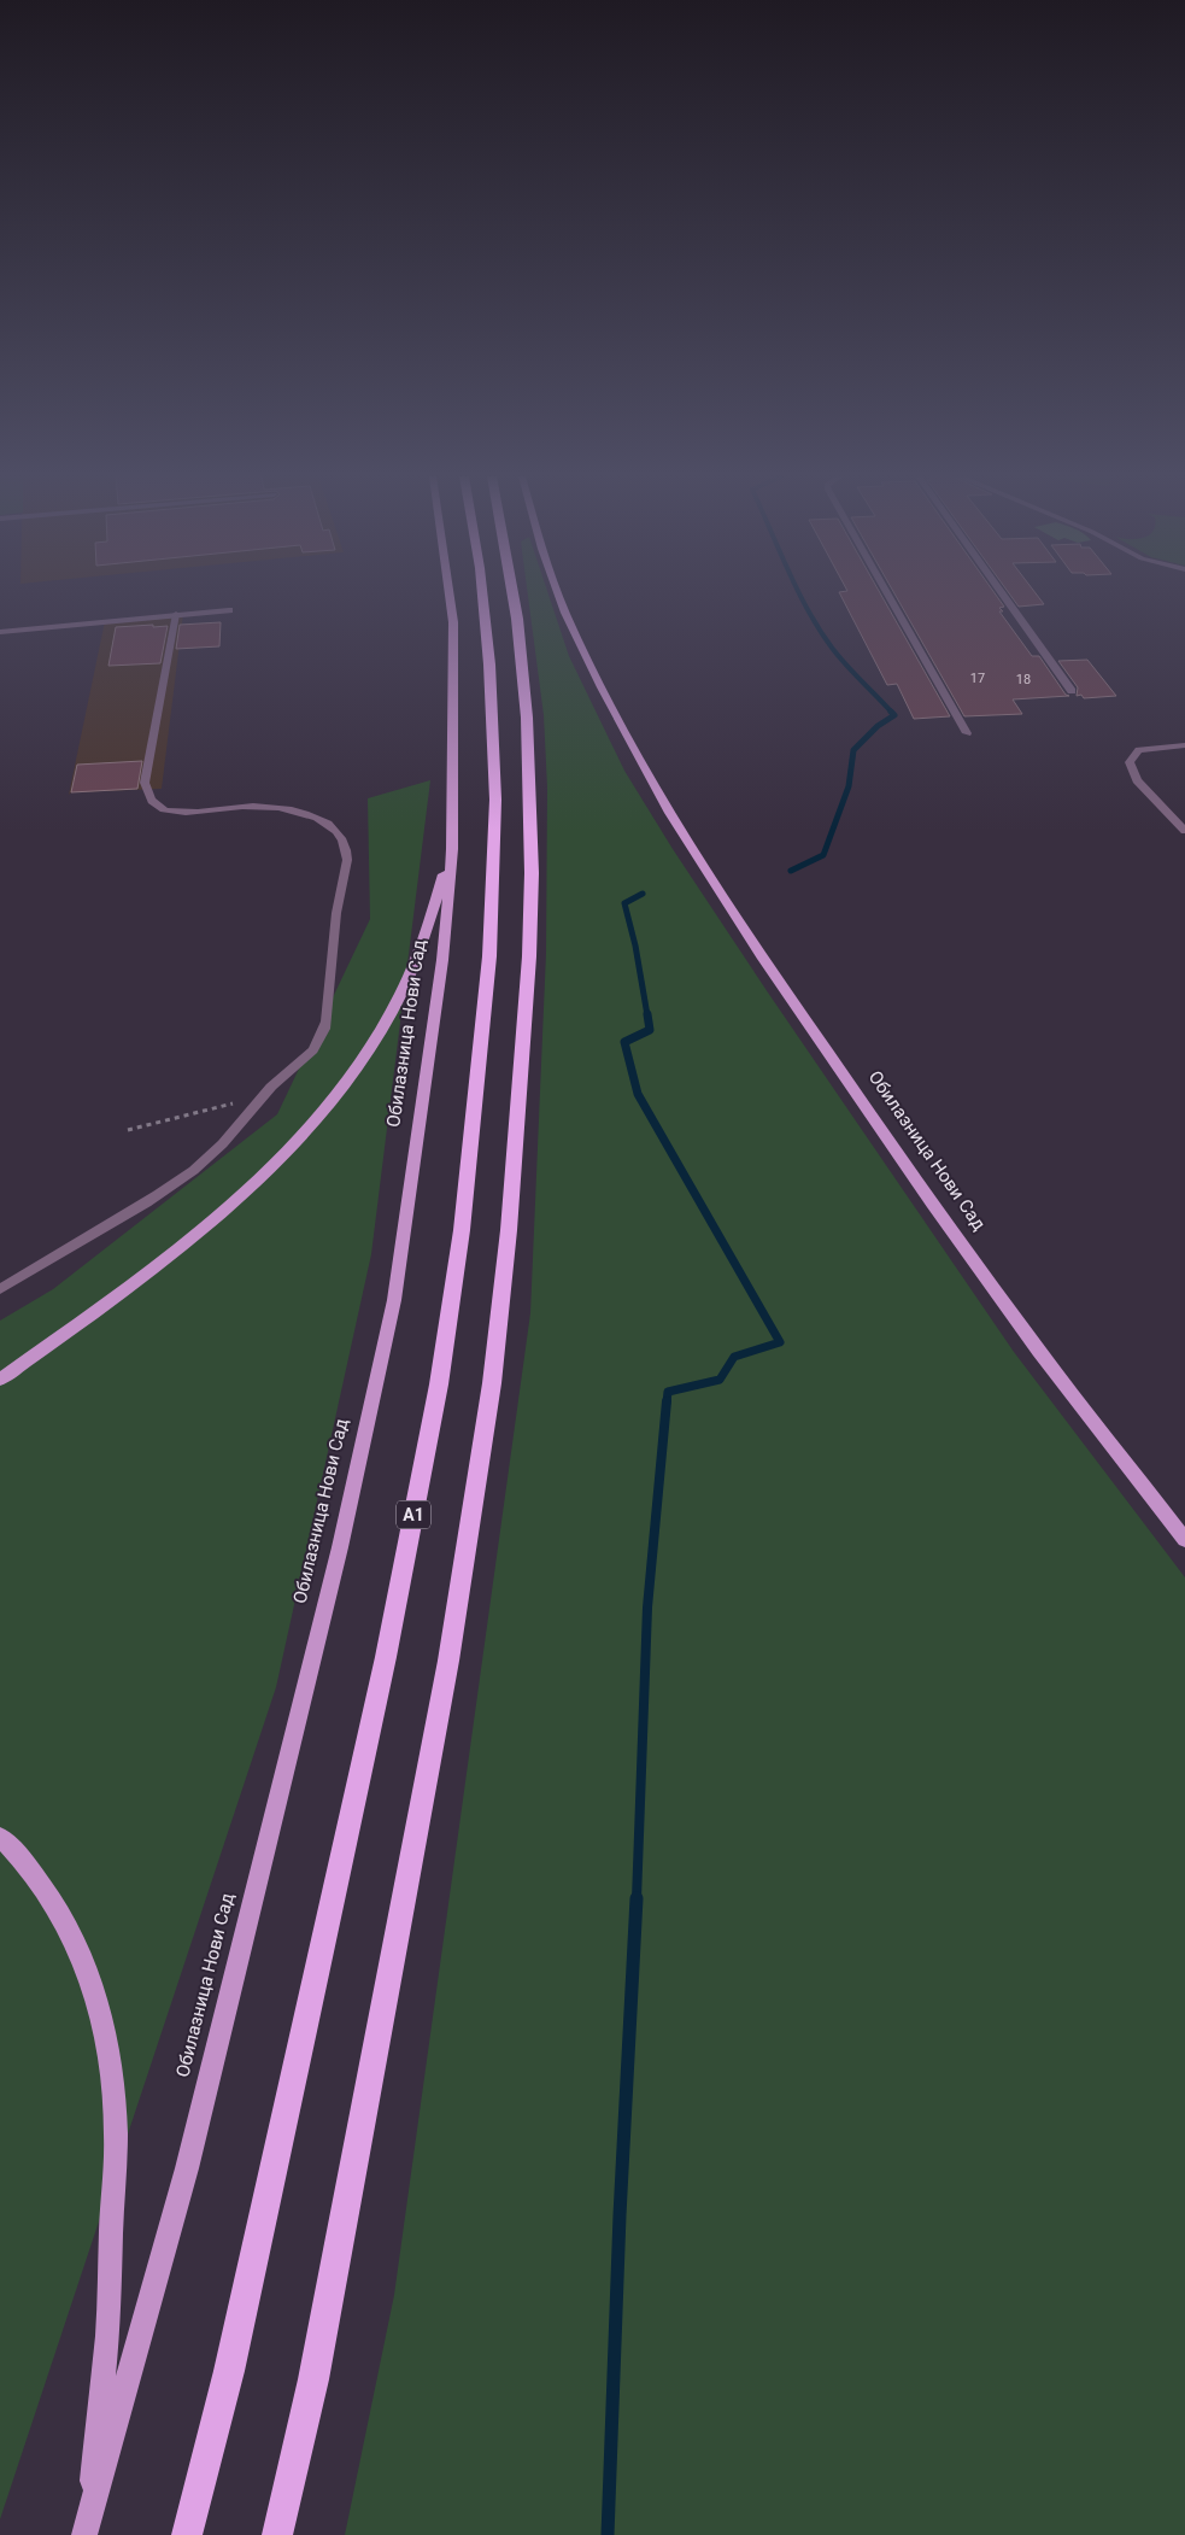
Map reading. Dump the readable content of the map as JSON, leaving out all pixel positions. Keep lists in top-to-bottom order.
{
  "streets": {
    "highway": ["A1"],
    "main road": ["Обилазница Нови Сад"]
  },
  "house_numbers": ["17", "18"]
}
